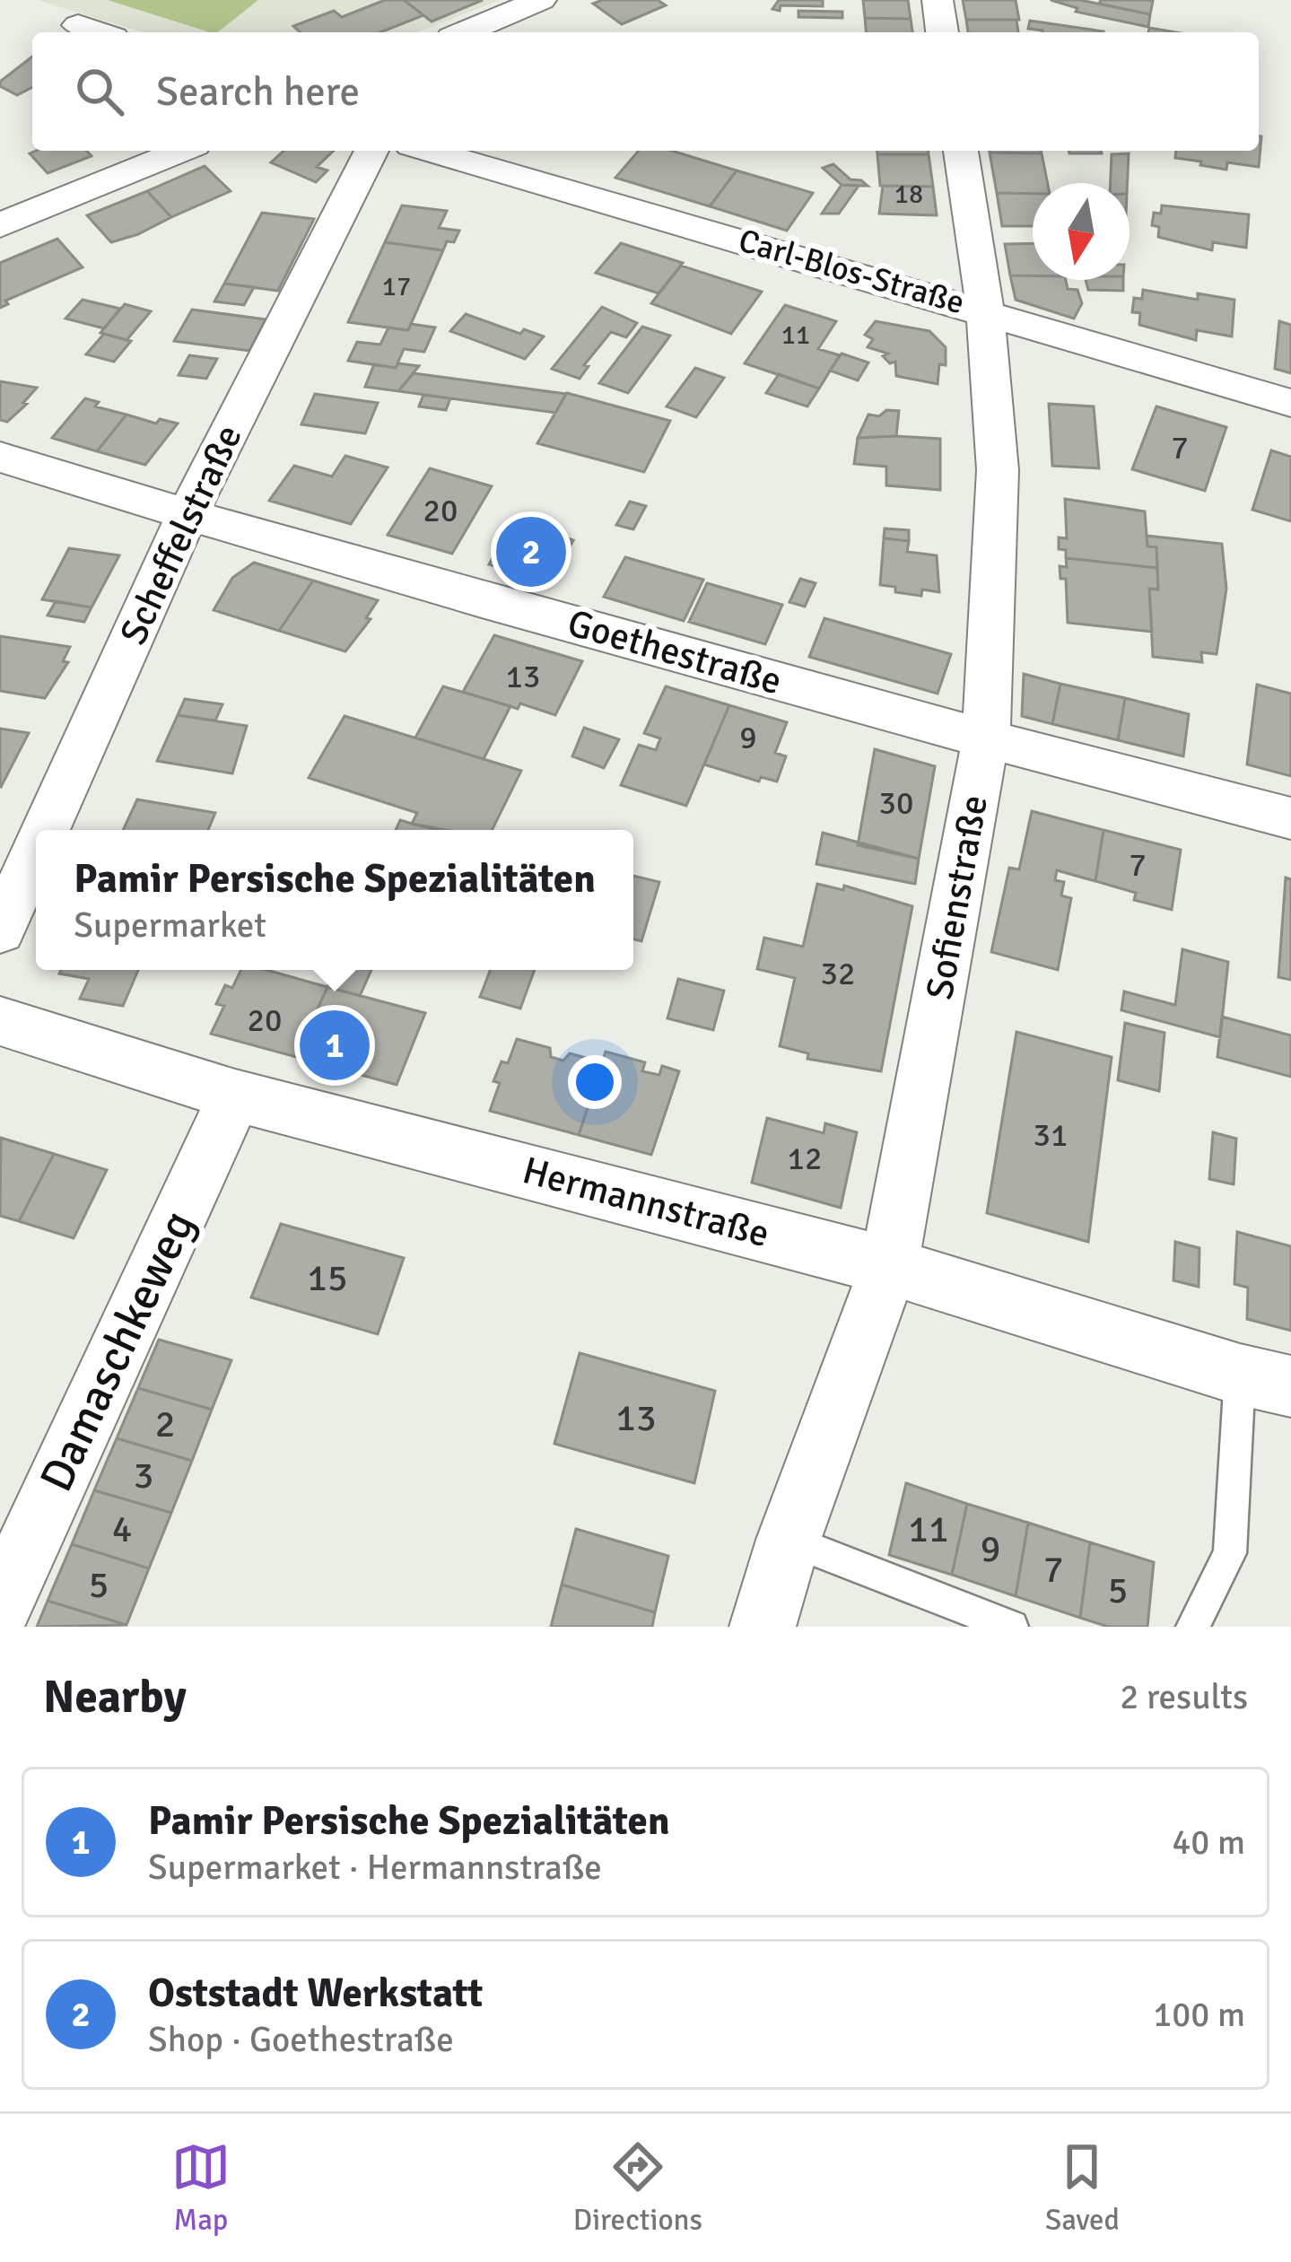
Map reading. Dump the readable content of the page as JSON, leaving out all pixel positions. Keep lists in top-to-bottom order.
{
  "streets": {
    "street": [
      "Carl-Blos-Straße",
      "Scheffelstraße",
      "Goethestraße",
      "Sofienstraße",
      "Hermannstraße",
      "Damaschkeweg"
    ]
  },
  "crossings": [
    ["Carl-Blos-Straße", "Sofienstraße"],
    ["Scheffelstraße", "Goethestraße"],
    ["Goethestraße", "Sofienstraße"],
    ["Sofienstraße", "Hermannstraße"],
    ["Hermannstraße", "Damaschkeweg"]
  ],
  "house_numbers": [
    "18",
    "17",
    "11",
    "7",
    "20",
    "13",
    "9",
    "30",
    "7",
    "32",
    "20",
    "31",
    "12",
    "15",
    "13",
    "2",
    "3",
    "4",
    "11",
    "9",
    "7",
    "5",
    "5"
  ],
  "north": "bottom",
  "page": {
    "search": "Search here",
    "pins": ["2", "1"],
    "popup": ["Pamir Persische Spezialitäten", "Supermarket"],
    "heading": ["Nearby", "2 results"],
    "list": [
      {
        "mark": "1",
        "name": "Pamir Persische Spezialitäten",
        "note": "Supermarket · Hermannstraße",
        "value": "40 m"
      },
      {
        "mark": "2",
        "name": "Oststadt Werkstatt",
        "note": "Shop · Goethestraße",
        "value": "100 m"
      }
    ],
    "nav": ["Map", "Directions", "Saved"]
  }
}
